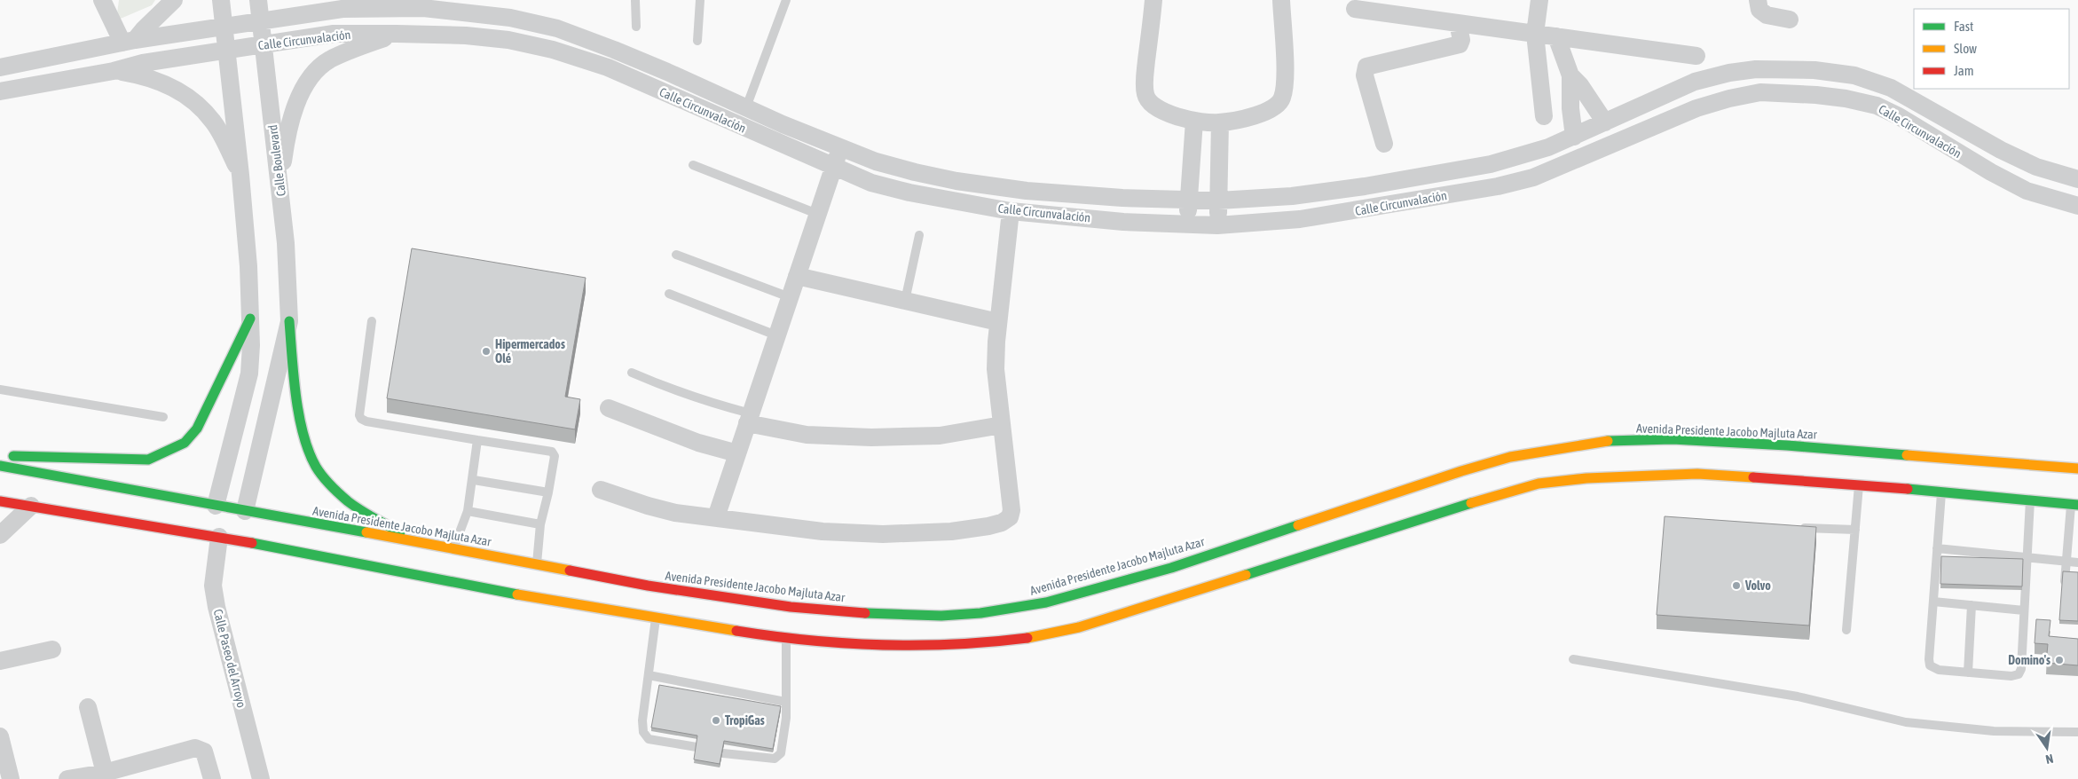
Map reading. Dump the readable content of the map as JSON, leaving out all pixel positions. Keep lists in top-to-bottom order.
{
  "streets": {
    "main road": ["Avenida Presidente Jacobo Majluta Azar"],
    "street": ["Calle Circunvalación", "Calle Boulevard", "Calle Paseo del Arroyo"]
  },
  "crossings": [
    ["Calle Circunvalación", "Calle Boulevard"],
    ["Calle Boulevard", "Avenida Presidente Jacobo Majluta Azar"]
  ],
  "places": [
    "Hipermercados Olé",
    "Volvo",
    "Domino's",
    "TropiGas"
  ],
  "legend": ["Fast", "Slow", "Jam"],
  "north": "bottom"
}
